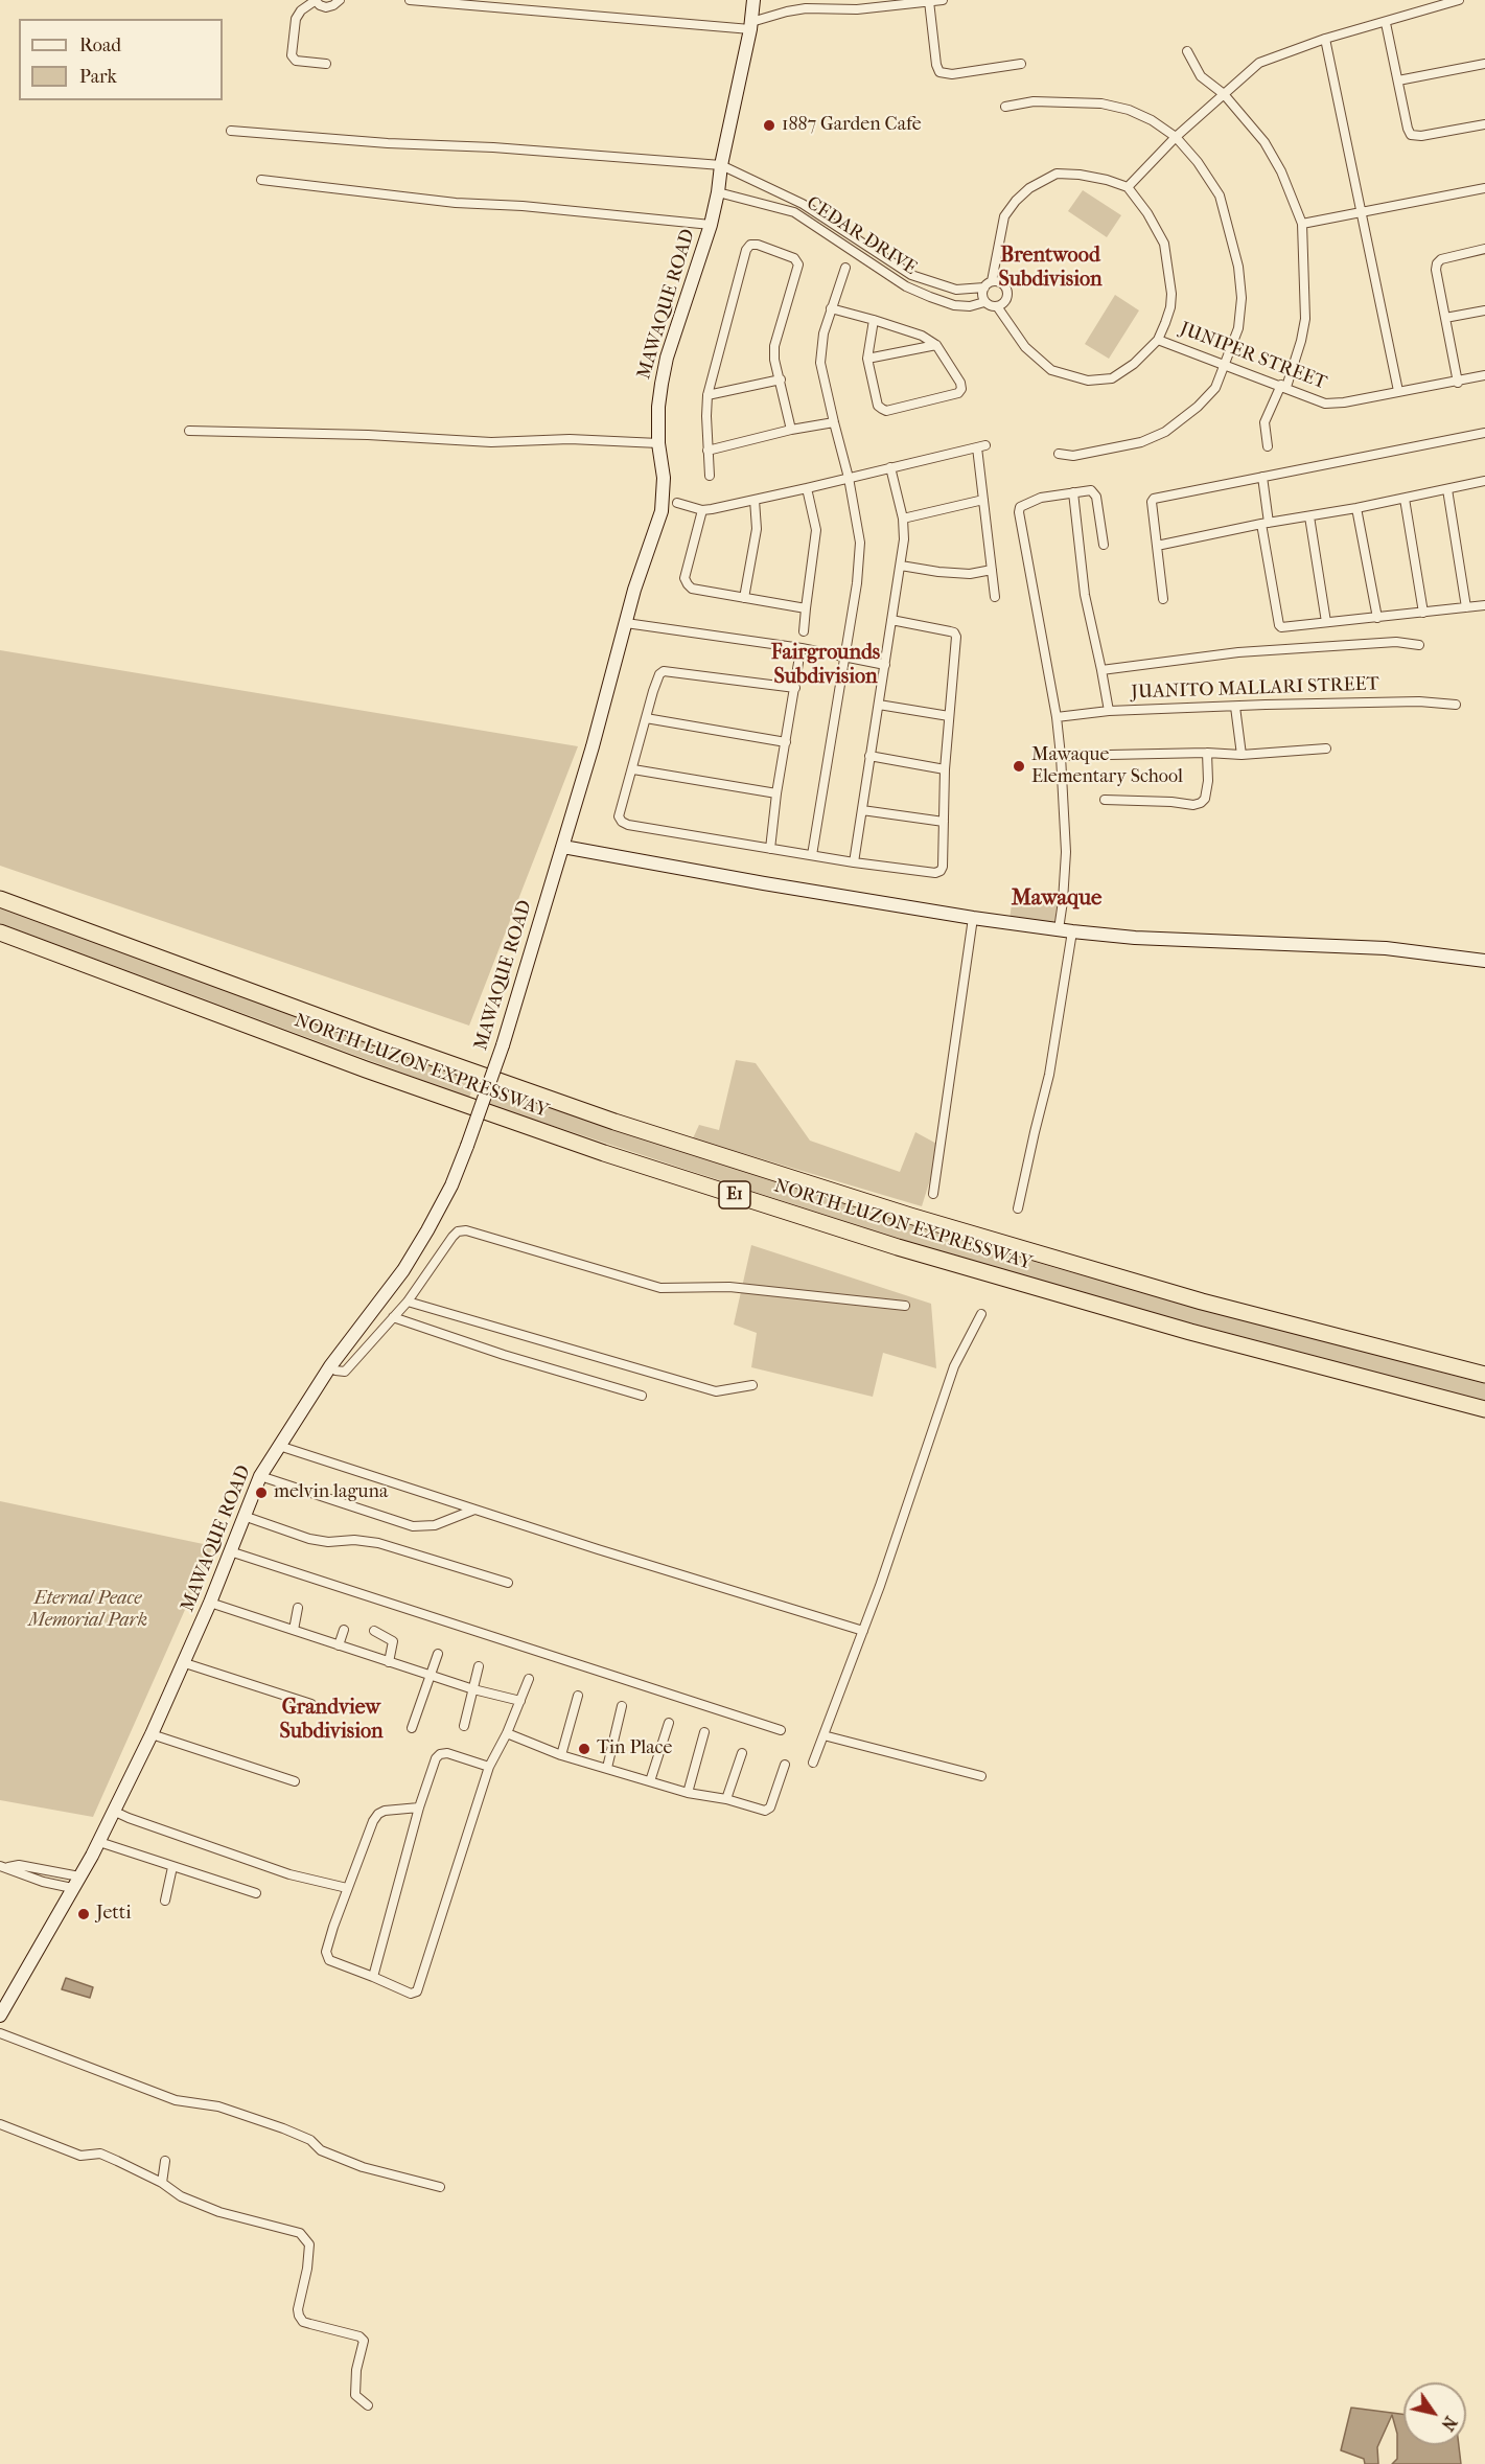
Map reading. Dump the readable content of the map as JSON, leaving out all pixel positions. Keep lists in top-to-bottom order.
{
  "streets": {
    "highway": ["NORTH LUZON EXPRESSWAY", "E1"],
    "main road": ["MAWAQUE ROAD"],
    "street": ["CEDAR DRIVE", "JUNIPER STREET", "JUANITO MALLARI STREET"]
  },
  "crossings": [
    ["CEDAR DRIVE", "MAWAQUE ROAD"],
    ["CEDAR DRIVE", "JUNIPER STREET"]
  ],
  "districts": [
    "Brentwood Subdivision",
    "Fairgrounds Subdivision",
    "Mawaque",
    "Grandview Subdivision"
  ],
  "parks": ["Eternal Peace Memorial Park"],
  "places": [
    "1887 Garden Cafe",
    "Mawaque Elementary School",
    "melvin laguna",
    "Tin Place",
    "Jetti"
  ],
  "legend": ["Road", "Park"],
  "north": "bottom right"
}
